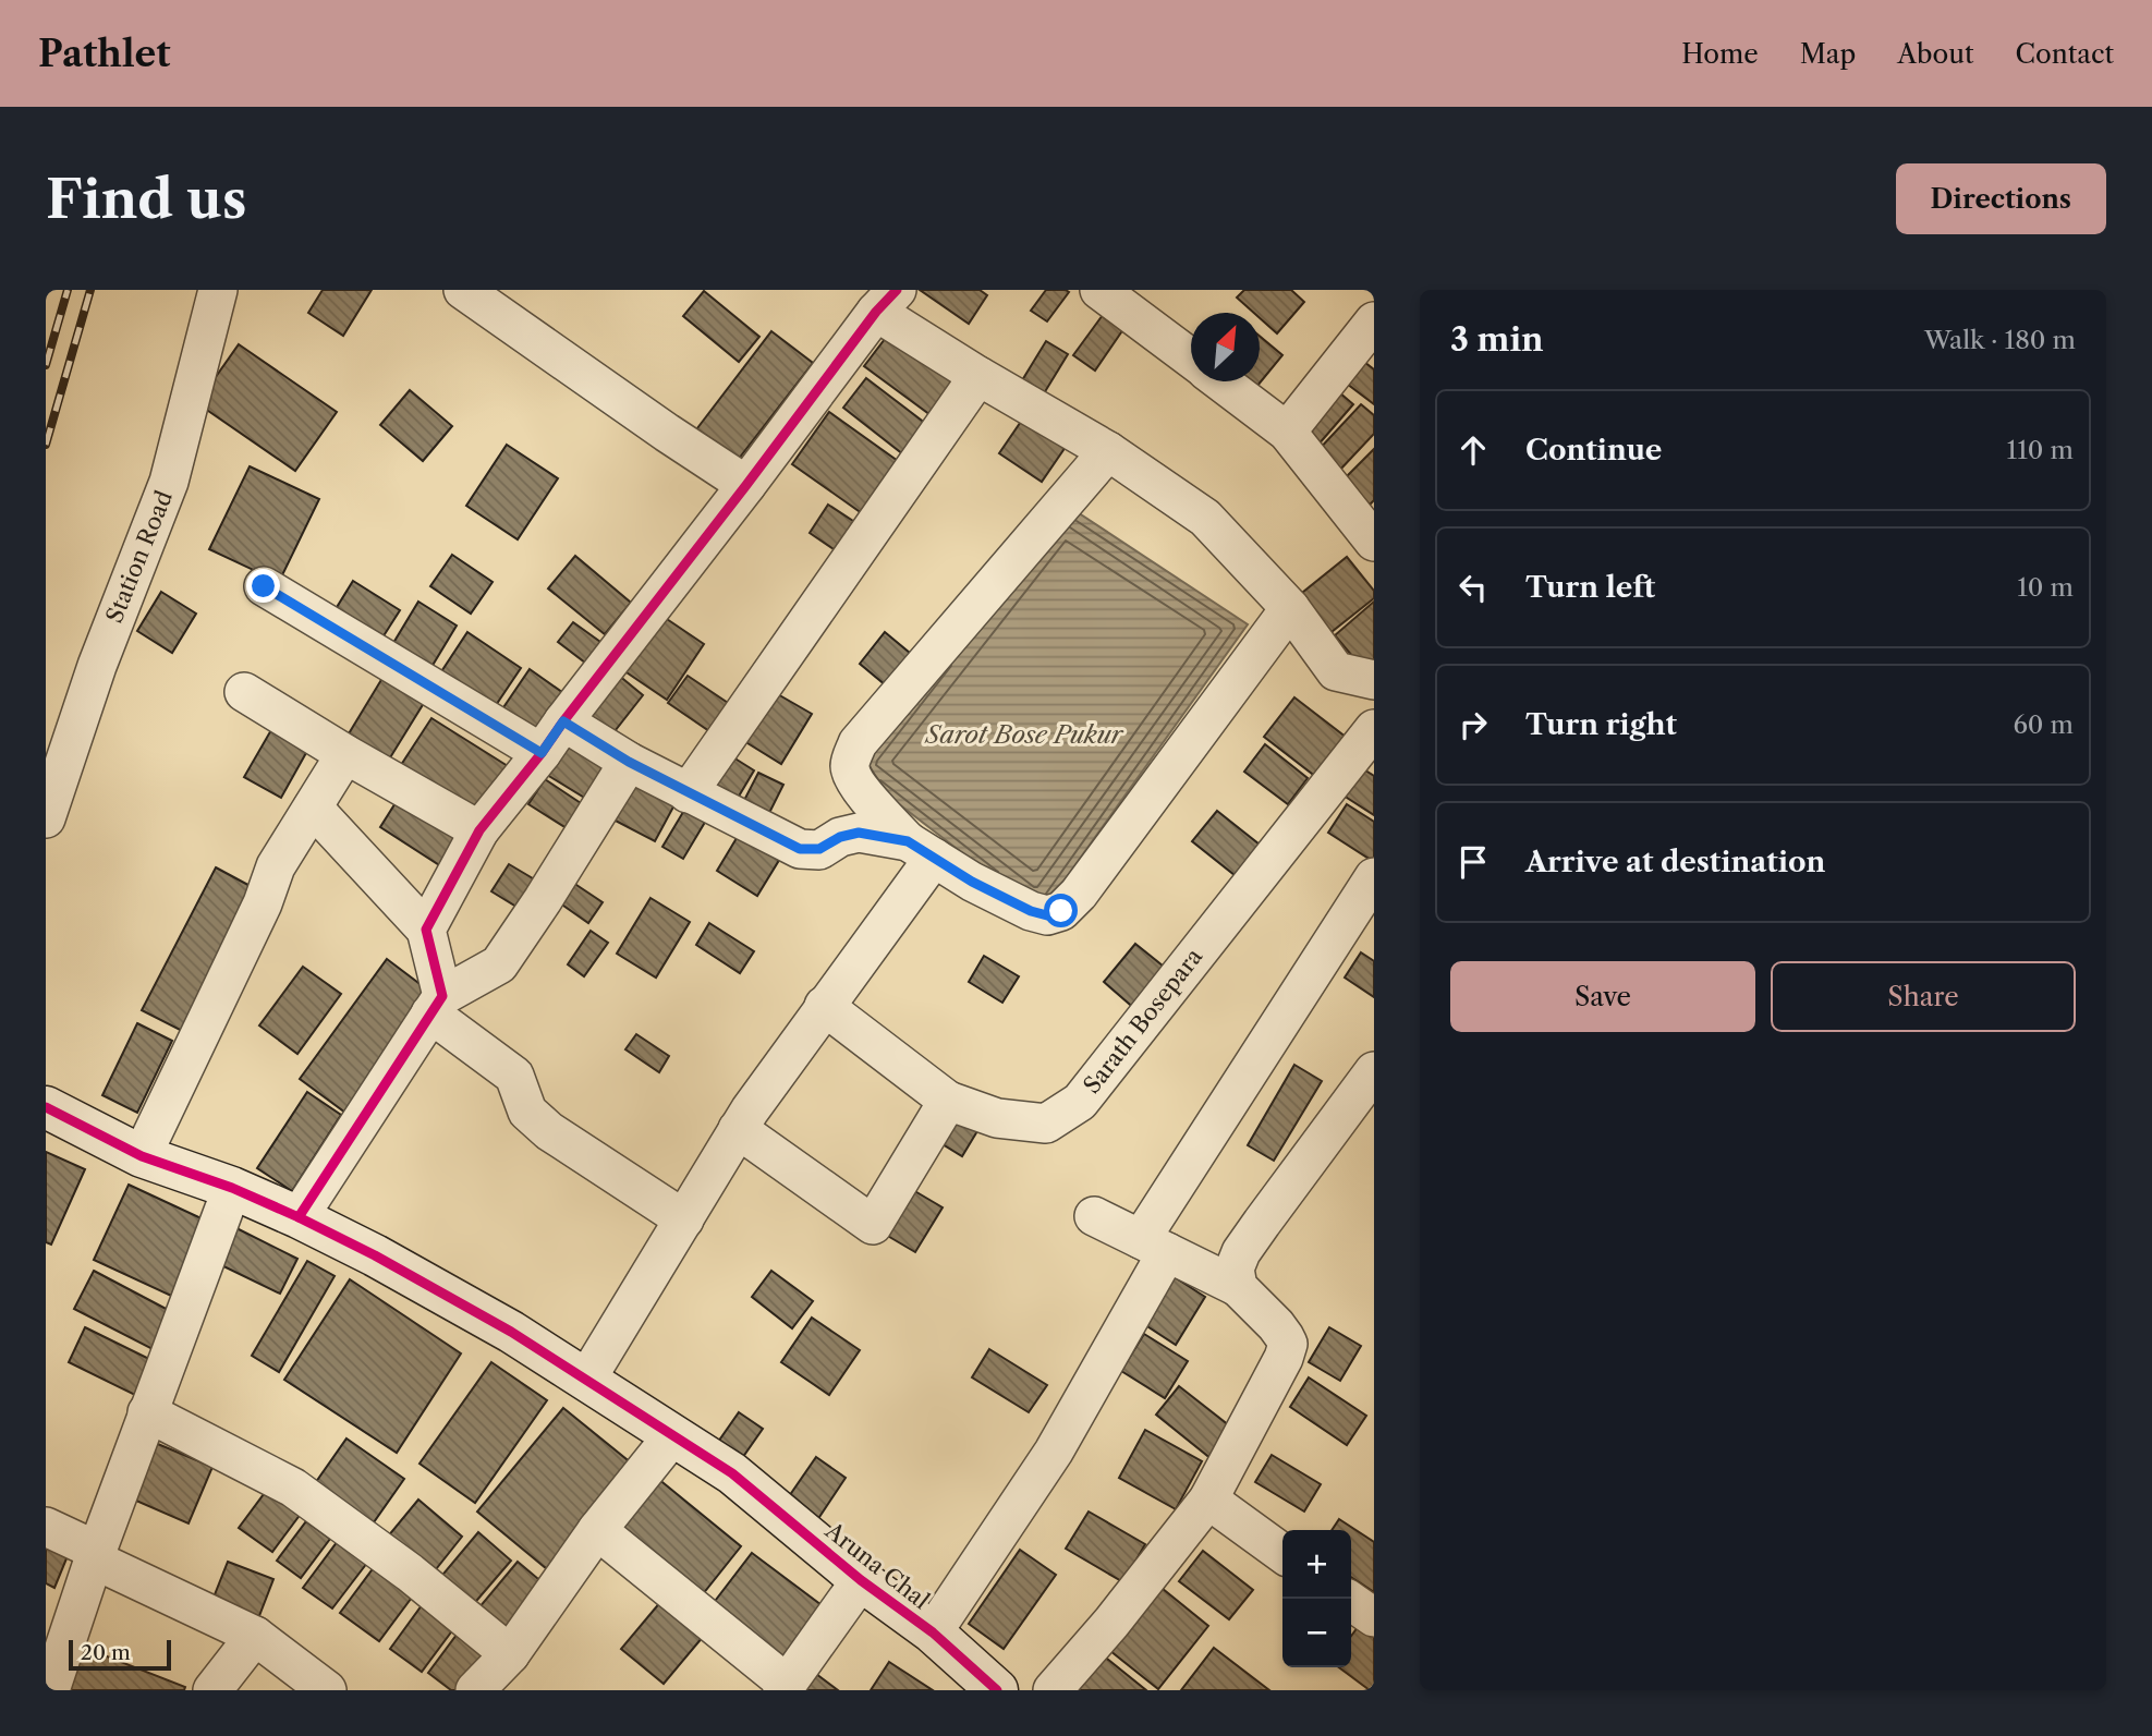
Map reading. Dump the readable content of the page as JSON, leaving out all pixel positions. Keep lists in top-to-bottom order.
{
  "streets": {
    "street": ["Station Road", "Sarath Bosepara", "Aruna Chal"]
  },
  "water": ["Sarot Bose Pukur"],
  "scale_bar": "20 m",
  "north": "top right",
  "page": {
    "header": "Pathlet",
    "nav": [
      "Home",
      "Map",
      "About",
      "Contact"
    ],
    "buttons": [
      "Directions",
      ["Save", "Share"]
    ],
    "title": "Find us",
    "heading": ["3 min", "Walk · 180 m"],
    "list": [
      ["Continue", "110 m"],
      ["Turn left", "10 m"],
      ["Turn right", "60 m"],
      "Arrive at destination"
    ],
    "map_buttons": ["+", "−"],
    "scale": "20 m"
  }
}
